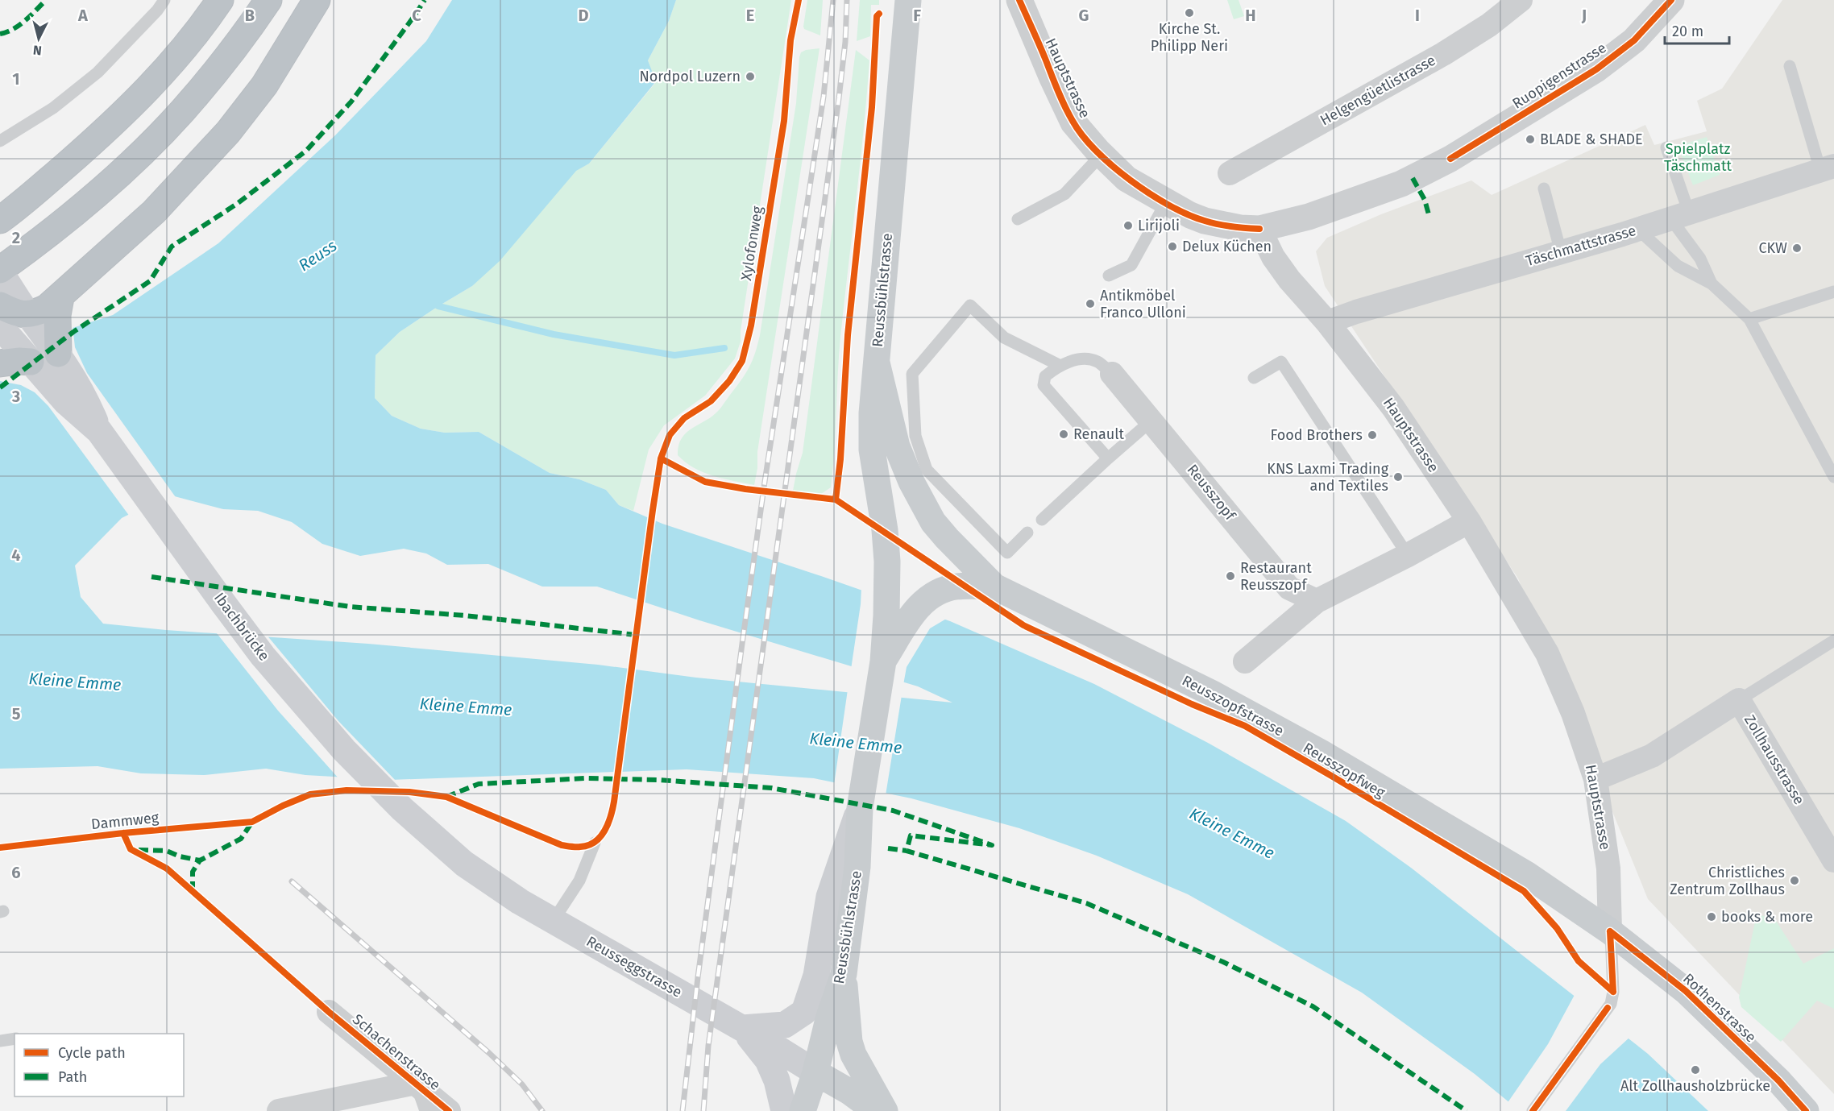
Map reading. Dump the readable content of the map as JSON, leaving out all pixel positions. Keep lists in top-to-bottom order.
{
  "streets": {
    "main road": [
      "Reussbühlstrasse",
      "Ibachbrücke",
      "Reusszopfstrasse",
      "Reusseggstrasse",
      "Rothenstrasse"
    ],
    "street": [
      "Ruopigenstrasse",
      "Hauptstrasse",
      "Helgengüetlistrasse",
      "Täschmattstrasse",
      "Reusszopf",
      "Zollhausstrasse",
      "Schachenstrasse"
    ],
    "cycle path": ["Xylofonweg", "Reusszopfweg", "Dammweg"]
  },
  "crossings": [
    ["Ruopigenstrasse", "Hauptstrasse"],
    ["Hauptstrasse", "Täschmattstrasse"],
    ["Hauptstrasse", "Reusszopfstrasse"],
    ["Hauptstrasse", "Zollhausstrasse"],
    ["Hauptstrasse", "Rothenstrasse"],
    ["Reussbühlstrasse", "Reusszopfstrasse"],
    ["Reussbühlstrasse", "Reusseggstrasse"],
    ["Ibachbrücke", "Reusseggstrasse"],
    ["Reusszopfstrasse", "Rothenstrasse"]
  ],
  "water": ["Reuss", "Kleine Emme"],
  "parks": ["Spielplatz Täschmatt"],
  "places": [
    "Kirche St. Philipp Neri",
    "Nordpol Luzern",
    "BLADE & SHADE",
    "Lirijoli",
    "Delux Küchen",
    "CKW",
    "Antikmöbel Franco Ulloni",
    "Renault",
    "Food Brothers",
    "KNS Laxmi Trading and Textiles",
    "Restaurant Reusszopf",
    "Christliches Zentrum Zollhaus",
    "books & more",
    "Alt Zollhausholzbrücke"
  ],
  "legend": ["Cycle path", "Path"],
  "scale_bar": "20 m",
  "north": "bottom",
  "grid": {
    "columns": [
      "A",
      "B",
      "C",
      "D",
      "E",
      "F",
      "G",
      "H",
      "I",
      "J"
    ],
    "rows": [
      "1",
      "2",
      "3",
      "4",
      "5",
      "6"
    ]
  }
}
